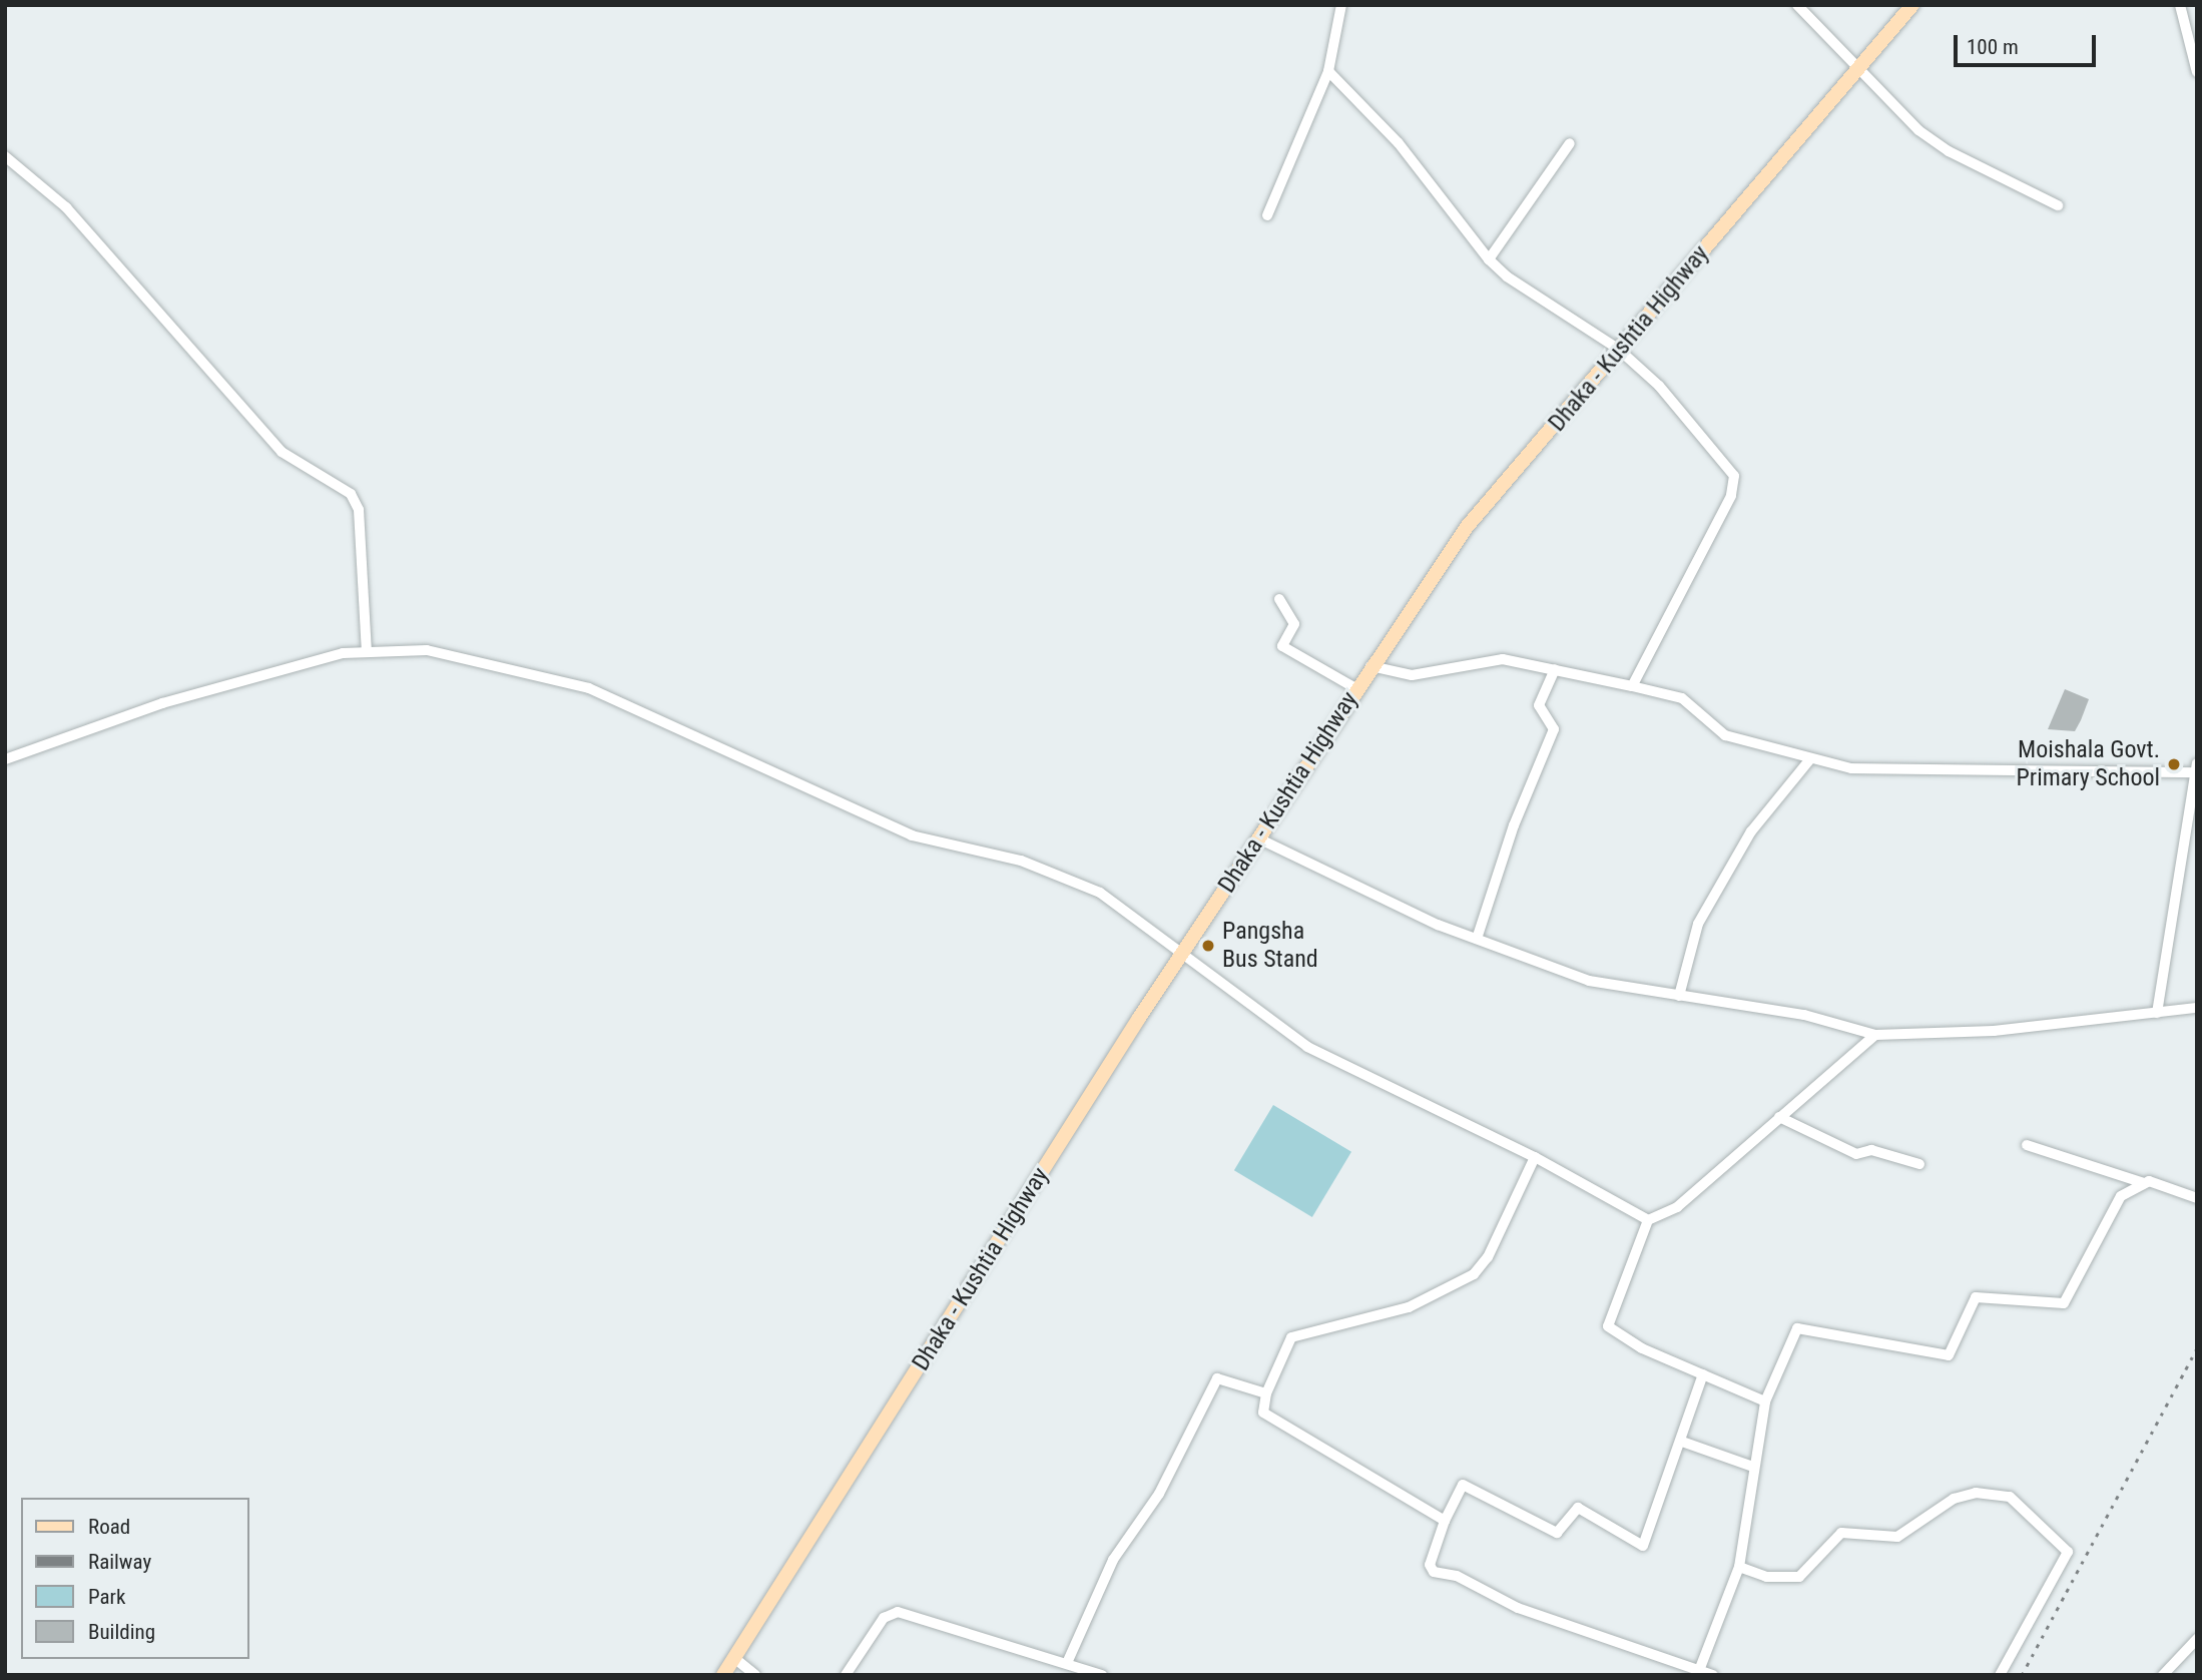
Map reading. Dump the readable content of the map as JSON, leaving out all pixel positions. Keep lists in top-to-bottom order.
{
  "streets": {
    "main road": ["Dhaka - Kushtia Highway"]
  },
  "places": ["Moishala Govt. Primary School", "Pangsha Bus Stand"],
  "legend": [
    "Road",
    "Railway",
    "Park",
    "Building"
  ],
  "scale_bar": "100 m"
}
